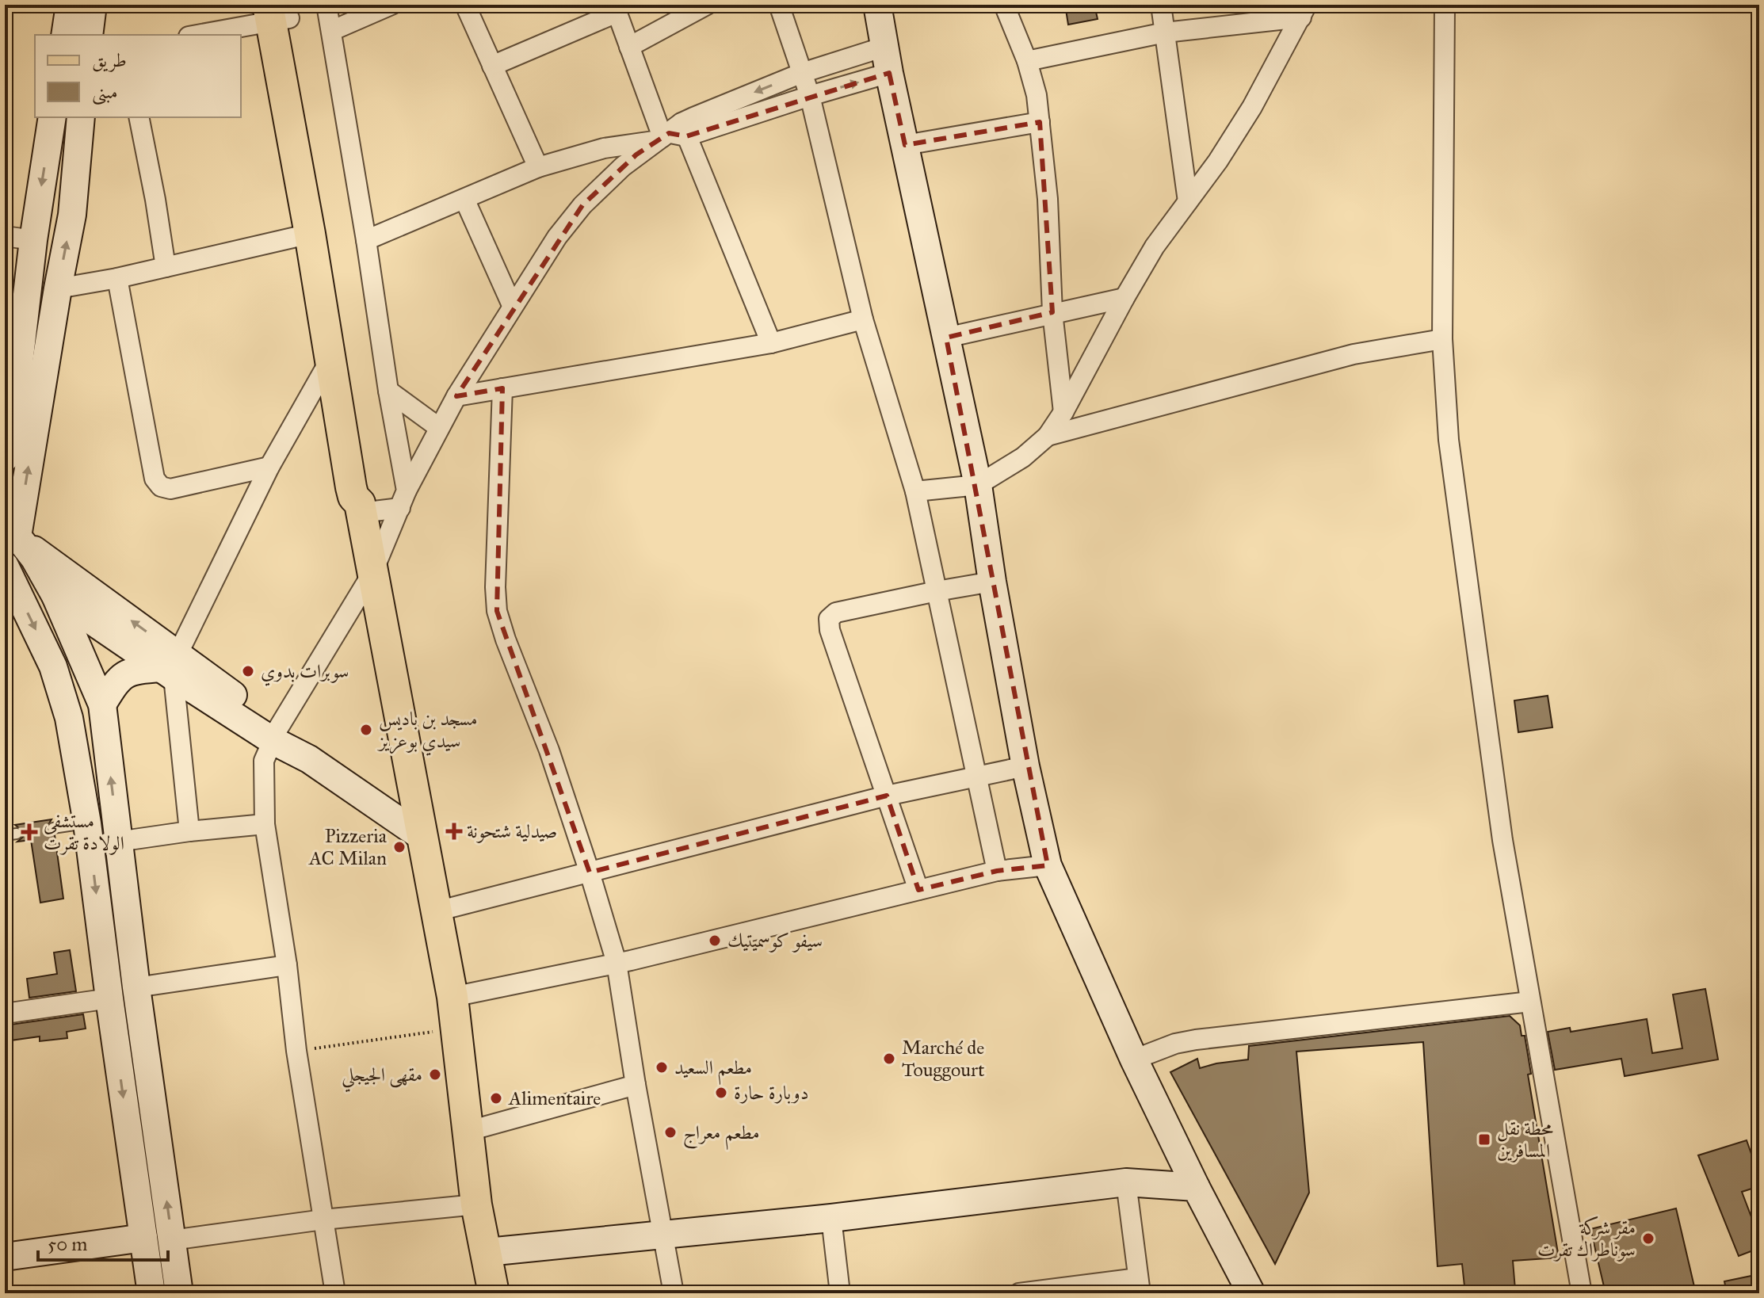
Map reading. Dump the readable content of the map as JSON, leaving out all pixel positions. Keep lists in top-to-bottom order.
{
  "places": {
    "other": [
      "سوبرات بدوي",
      "مسجد بن باديس سيدي بوعزيز",
      "Pizzeria AC Milan",
      "سيفو كوسميتيك",
      "Marché de Touggourt",
      "مطعم السعيد",
      "مقهى الجيجلي",
      "دوبارة حارة",
      "Alimentaire",
      "مطعم معراج",
      "مقر شركة سوناطراك تقرت"
    ],
    "health": ["صيدلية شتحونة", "مستشفى الولادة تقرت"],
    "transit": ["محطة نقل المسافرين"]
  },
  "legend": ["طريق", "مبنى"],
  "scale_bar": "50 m"
}
